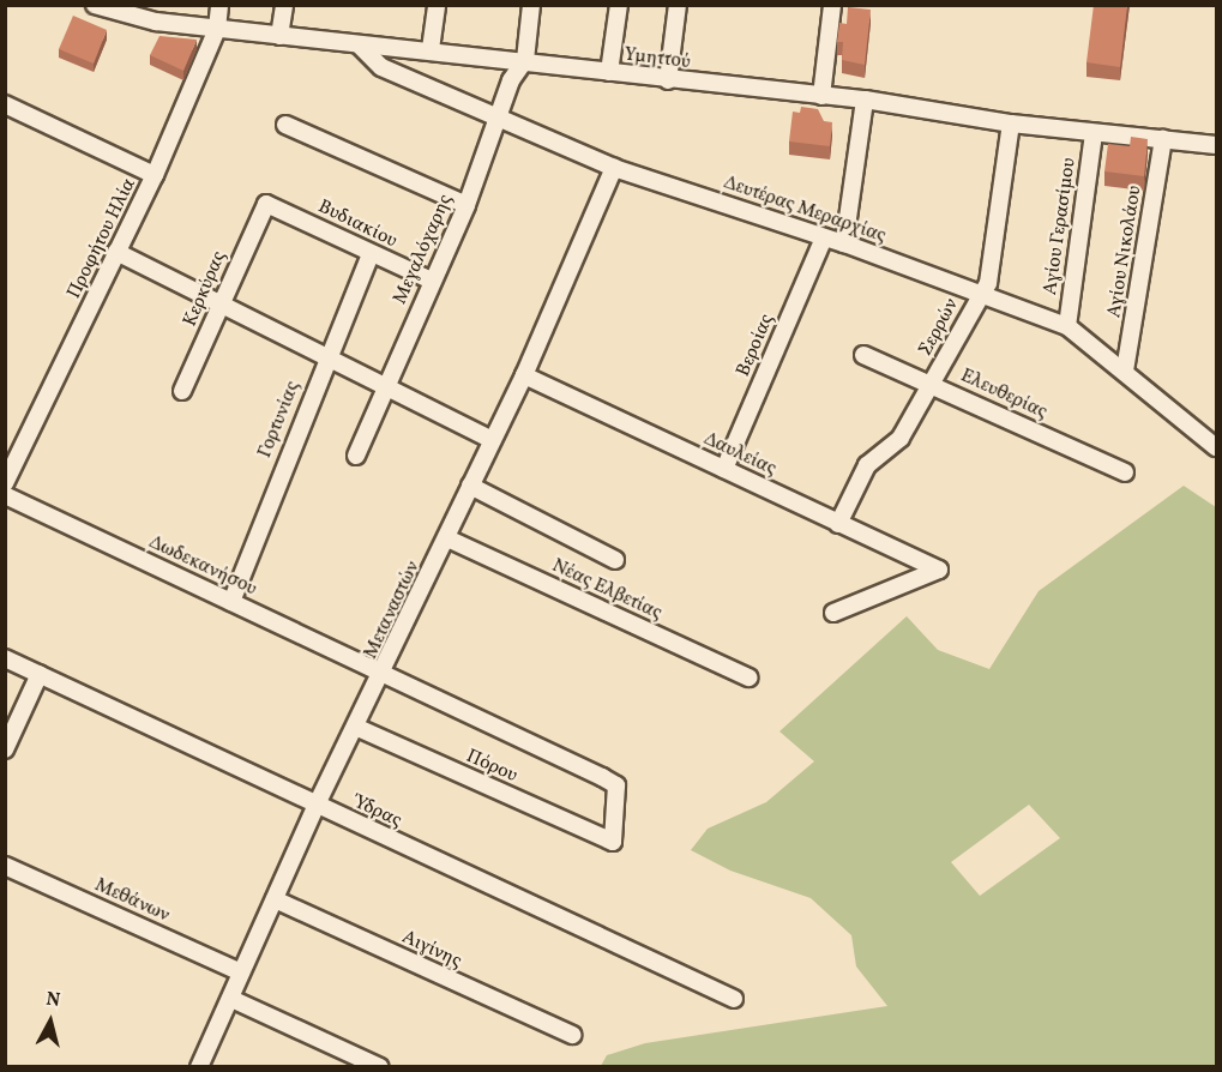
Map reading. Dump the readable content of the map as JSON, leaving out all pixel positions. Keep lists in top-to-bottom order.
{
  "streets": {
    "street": [
      "Υμηττού",
      "Δευτέρας Μεραρχίας",
      "Βυδιακίου",
      "Αγίου Γερασίμου",
      "Προφήτου Ηλία",
      "Μεγαλόχαρης",
      "Αγίου Νικολάου",
      "Κερκύρας",
      "Σερρών",
      "Βεροίας",
      "Ελευθερίας",
      "Γορτυνίας",
      "Δαυλείας",
      "Δωδεκανήσου",
      "Νέας Ελβετίας",
      "Μεταναστών",
      "Πόρου",
      "Ύδρας",
      "Μεθάνων",
      "Αιγίνης"
    ]
  },
  "crossings": [
    ["Υμηττού", "Δευτέρας Μεραρχίας"],
    ["Υμηττού", "Αγίου Γερασίμου"],
    ["Υμηττού", "Προφήτου Ηλία"],
    ["Υμηττού", "Μεγαλόχαρης"],
    ["Υμηττού", "Αγίου Νικολάου"],
    ["Υμηττού", "Σερρών"],
    ["Δευτέρας Μεραρχίας", "Αγίου Γερασίμου"],
    ["Δευτέρας Μεραρχίας", "Μεγαλόχαρης"],
    ["Δευτέρας Μεραρχίας", "Αγίου Νικολάου"],
    ["Δευτέρας Μεραρχίας", "Σερρών"],
    ["Δευτέρας Μεραρχίας", "Βεροίας"],
    ["Δευτέρας Μεραρχίας", "Μεταναστών"],
    ["Βυδιακίου", "Μεγαλόχαρης"],
    ["Βυδιακίου", "Κερκύρας"],
    ["Βυδιακίου", "Γορτυνίας"],
    ["Σερρών", "Ελευθερίας"],
    ["Σερρών", "Δαυλείας"],
    ["Βεροίας", "Δαυλείας"],
    ["Γορτυνίας", "Δωδεκανήσου"],
    ["Δαυλείας", "Μεταναστών"],
    ["Δωδεκανήσου", "Μεταναστών"],
    ["Δωδεκανήσου", "Πόρου"],
    ["Νέας Ελβετίας", "Μεταναστών"],
    ["Μεταναστών", "Πόρου"],
    ["Μεταναστών", "Ύδρας"],
    ["Μεταναστών", "Μεθάνων"],
    ["Μεταναστών", "Αιγίνης"]
  ],
  "north": "top"
}
